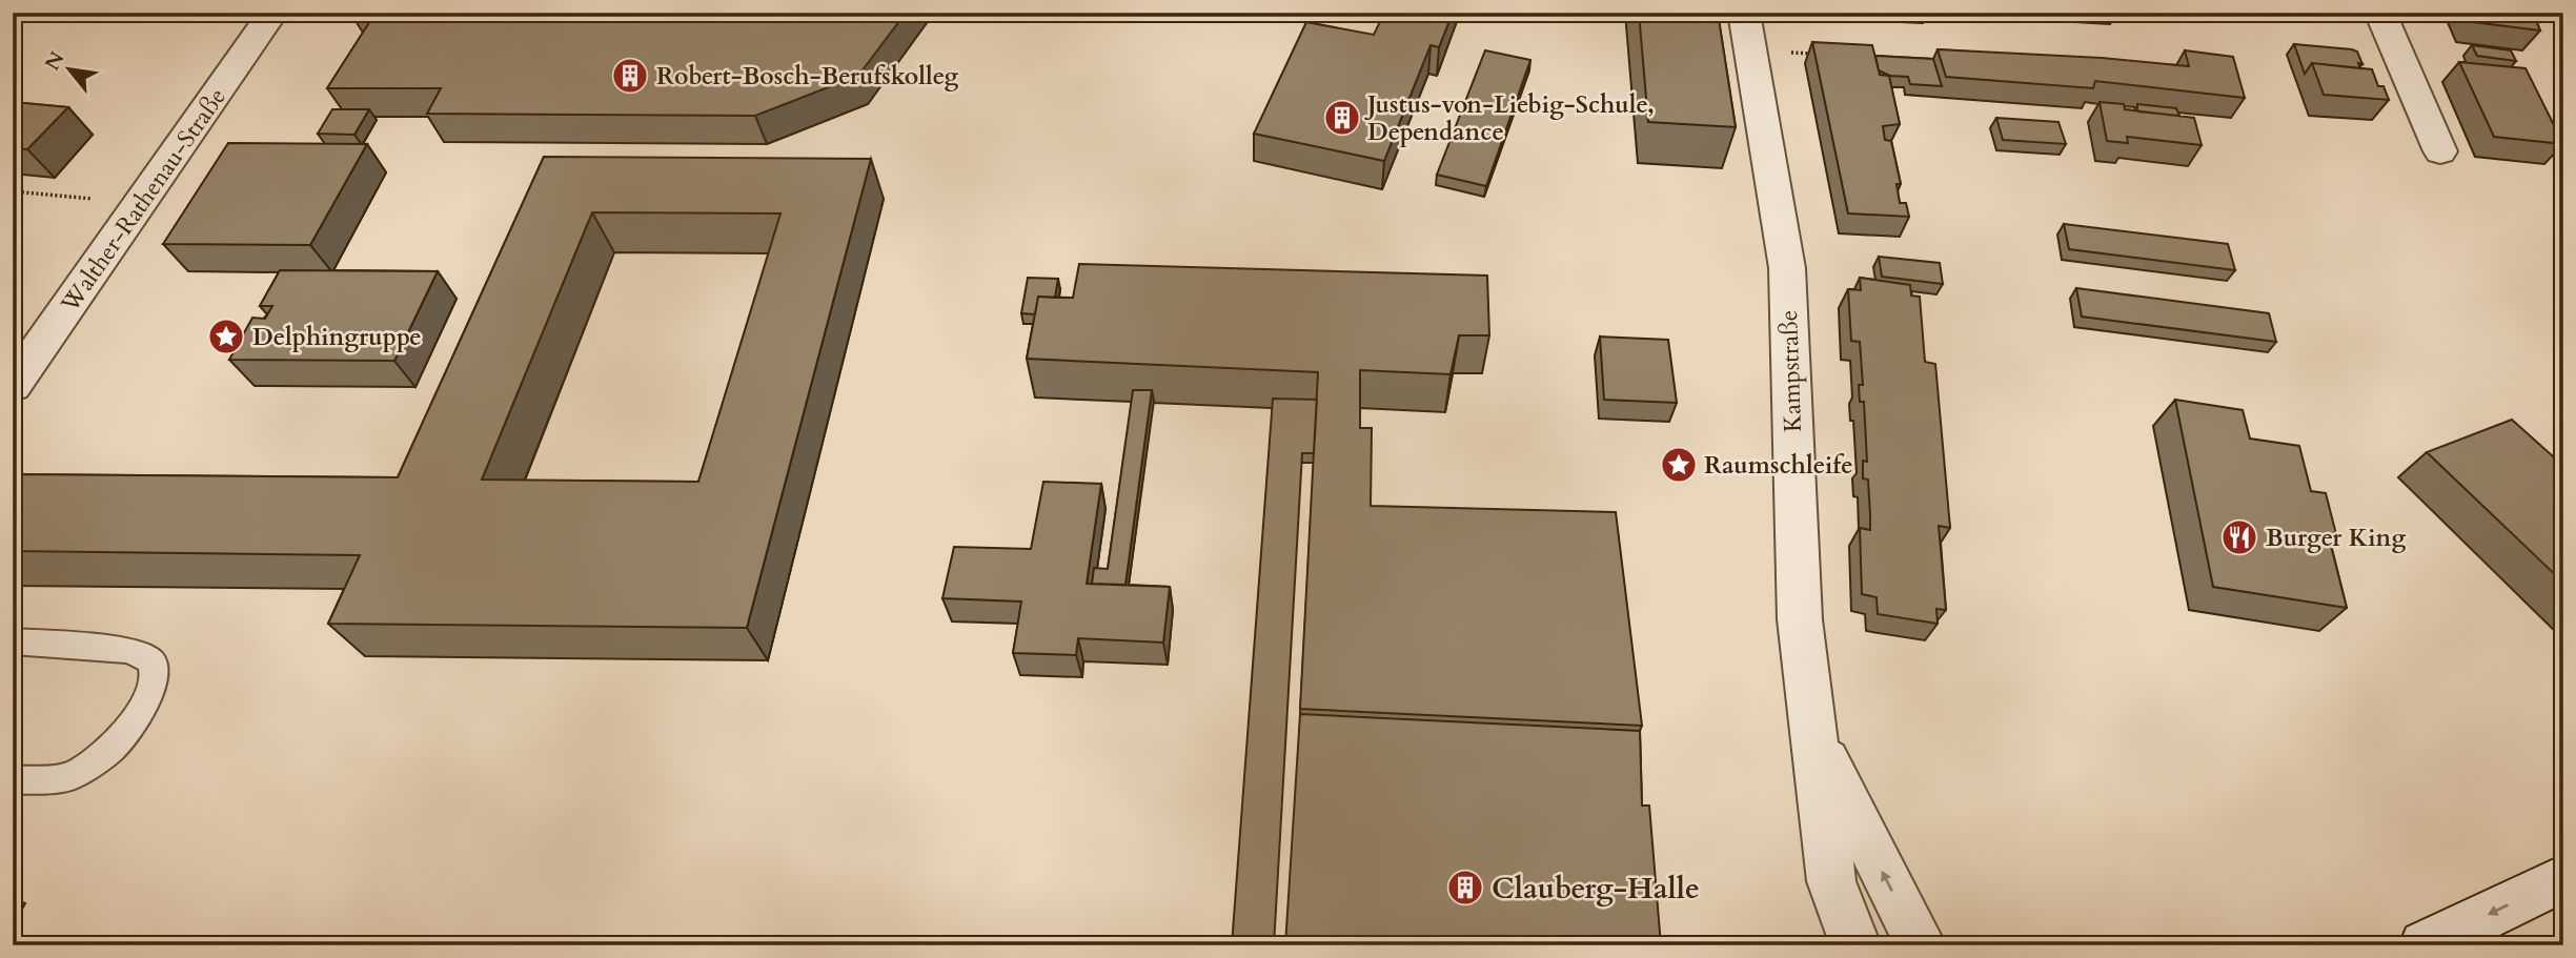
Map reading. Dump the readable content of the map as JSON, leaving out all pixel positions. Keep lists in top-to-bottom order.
{
  "streets": {
    "street": ["Walther-Rathenau-Straße", "Kampstraße"]
  },
  "places": {
    "building": ["Robert-Bosch-Berufskolleg", "Justus-von-Liebig-Schule, Dependance", "Clauberg-Halle"],
    "place": ["Delphingruppe", "Raumschleife"],
    "restaurant": ["Burger King"]
  },
  "north": "top left"
}
